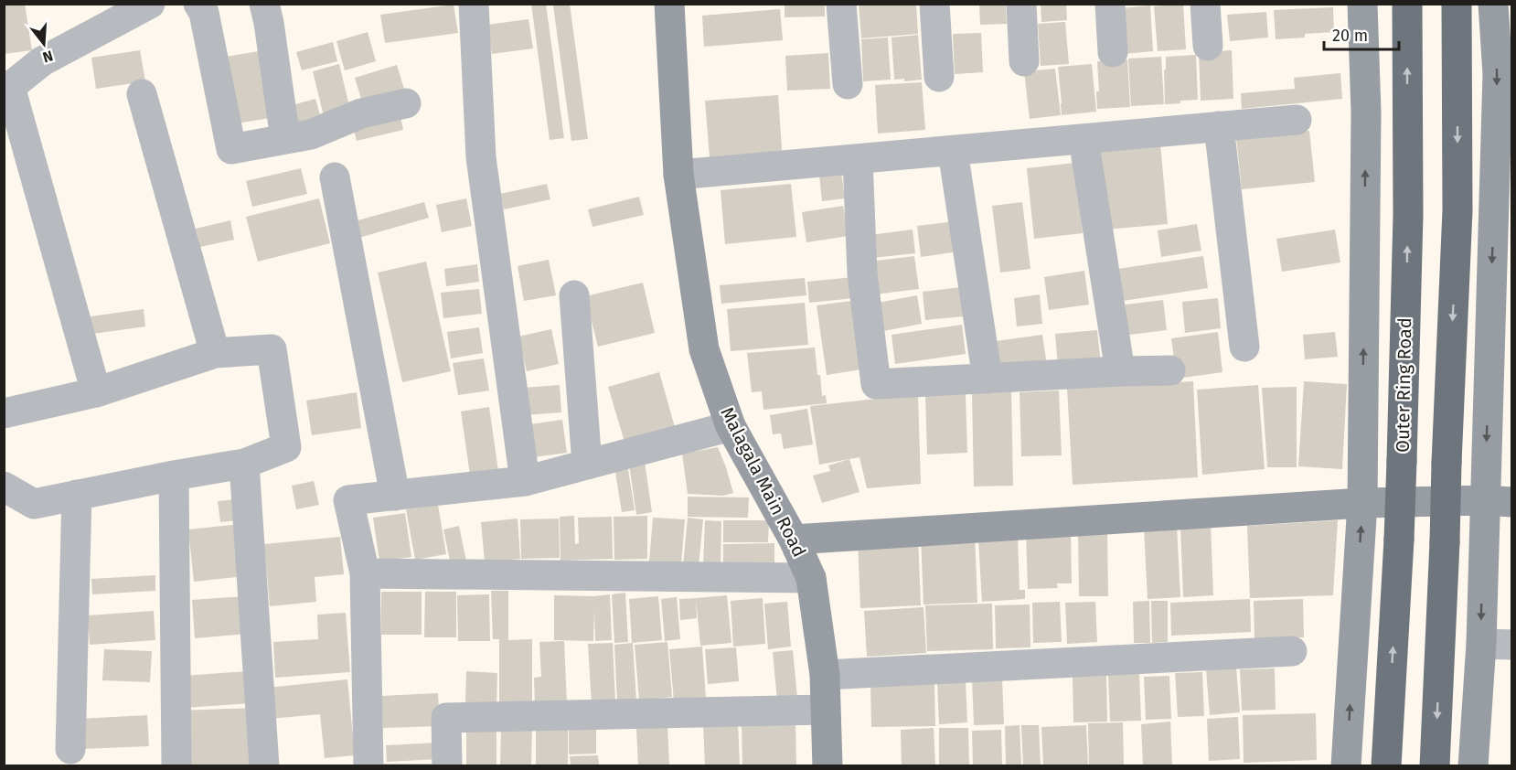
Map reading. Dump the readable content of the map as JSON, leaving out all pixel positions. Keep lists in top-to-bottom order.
{
  "streets": {
    "highway": ["Outer Ring Road"],
    "street": ["Malagala Main Road"]
  },
  "scale_bar": "20 m",
  "north": "bottom"
}
